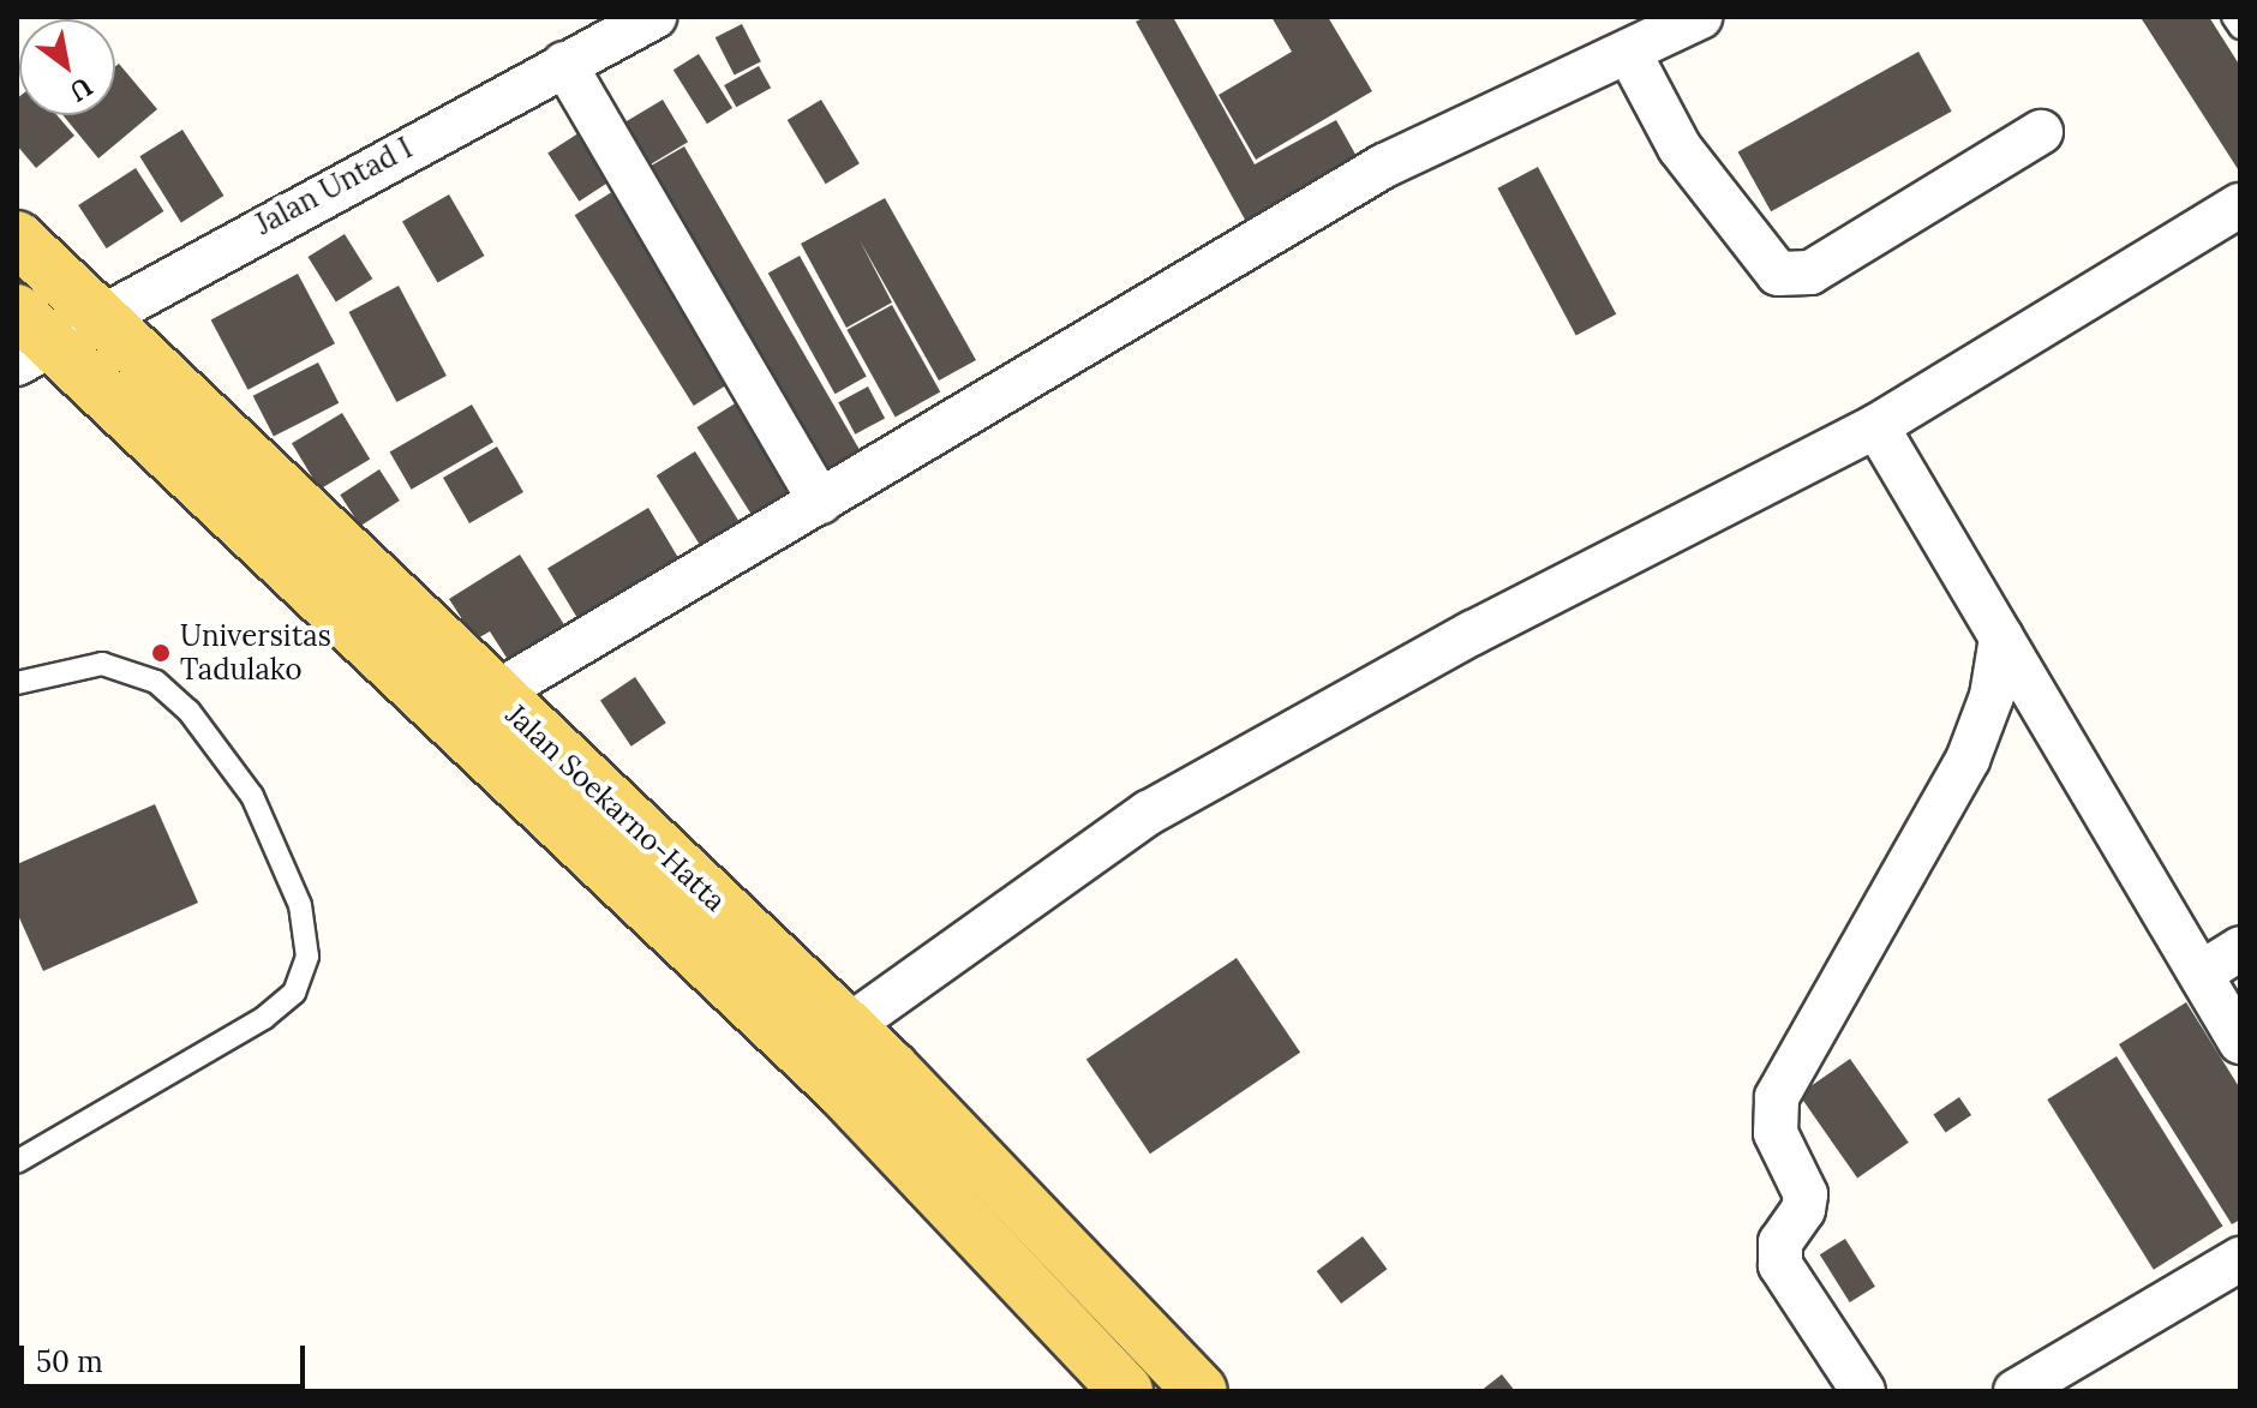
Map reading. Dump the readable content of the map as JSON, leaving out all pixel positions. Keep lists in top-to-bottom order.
{
  "streets": {
    "main road": ["Jalan Soekarno-Hatta"],
    "street": ["Jalan Untad I"]
  },
  "crossings": [
    ["Jalan Untad I", "Jalan Soekarno-Hatta"]
  ],
  "places": ["Universitas Tadulako"],
  "scale_bar": "50 m",
  "north": "bottom right"
}
